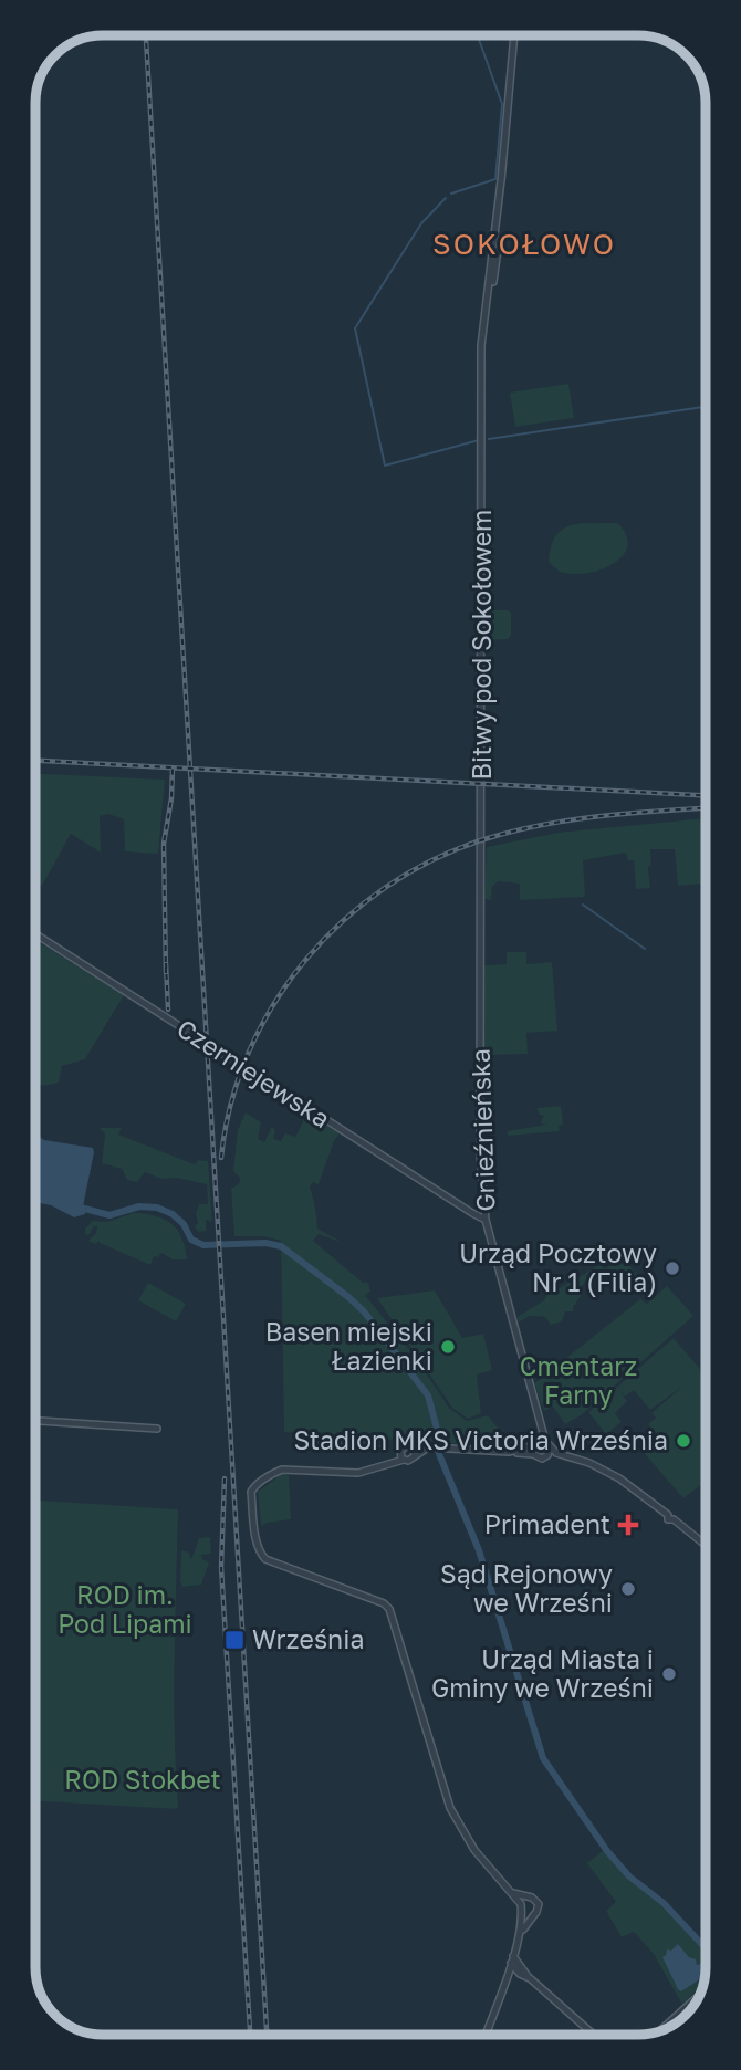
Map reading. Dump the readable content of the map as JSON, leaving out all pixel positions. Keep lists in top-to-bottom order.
{
  "streets": {
    "street": ["Bitwy pod Sokołowem", "Czerniejewska", "Gnieźnieńska"]
  },
  "crossings": [
    ["Bitwy pod Sokołowem", "Gnieźnieńska"],
    ["Czerniejewska", "Gnieźnieńska"]
  ],
  "districts": ["SOKOŁOWO"],
  "parks": ["Cmentarz Farny", "ROD im. Pod Lipami", "ROD Stokbet"],
  "places": {
    "other": [
      "Urząd Pocztowy Nr 1 (Filia)",
      "Basen miejski Łazienki",
      "Stadion MKS Victoria Września",
      "Sąd Rejonowy we Wrześni",
      "Urząd Miasta i Gminy we Wrześni"
    ],
    "health": ["Primadent"],
    "transit": ["Września"]
  }
}
